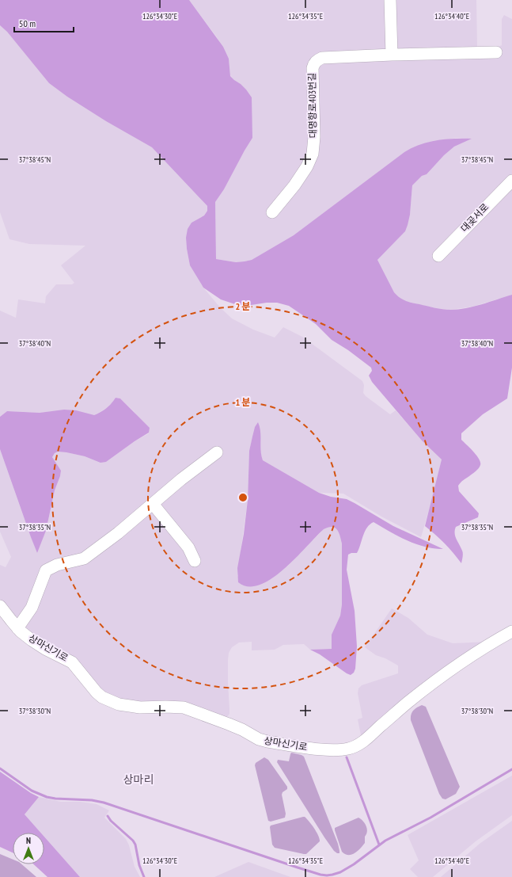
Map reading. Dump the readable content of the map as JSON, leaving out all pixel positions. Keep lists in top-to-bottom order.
{
  "streets": {
    "street": ["대명항로403번길", "대곶서로", "상마신기로"]
  },
  "districts": ["상마리"],
  "scale_bar": "50 m",
  "north": "top",
  "coordinates": [
    "126°34'30\"E",
    "126°34'35\"E",
    "126°34'40\"E",
    "37°38'45\"N",
    "37°38'40\"N",
    "37°38'35\"N",
    "37°38'30\"N"
  ],
  "rings": ["2 분", "1 분"]
}
